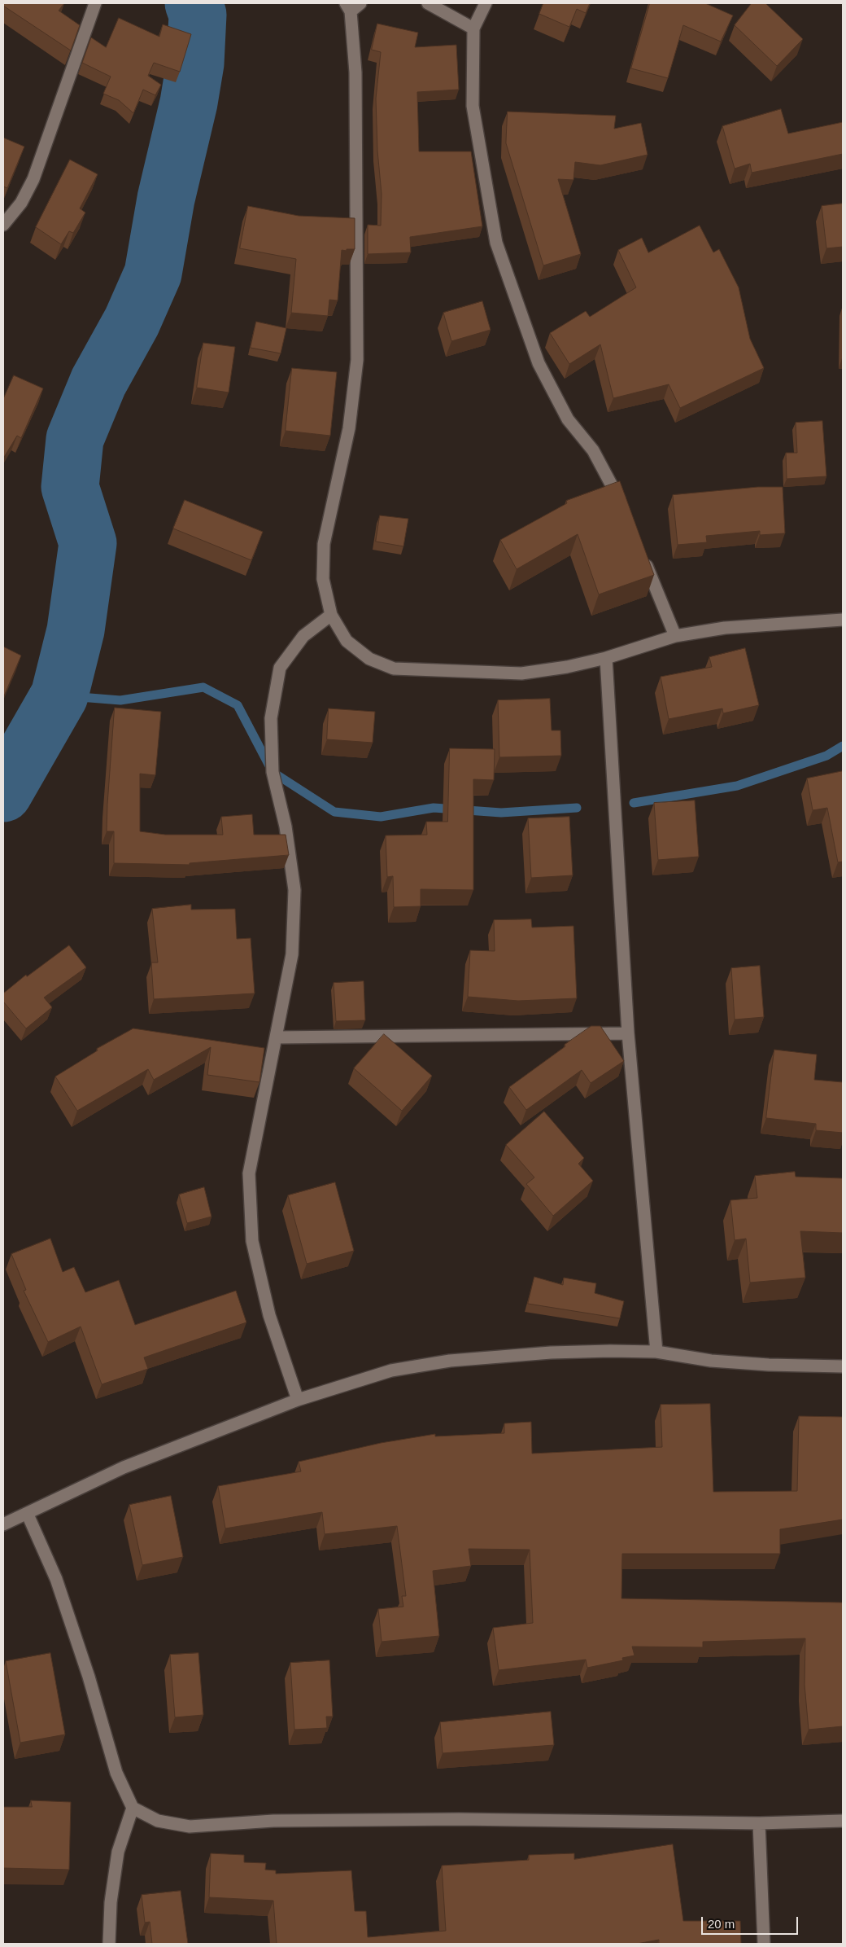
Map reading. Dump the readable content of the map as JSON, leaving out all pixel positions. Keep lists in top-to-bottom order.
{
  "scale_bar": "20 m"
}
